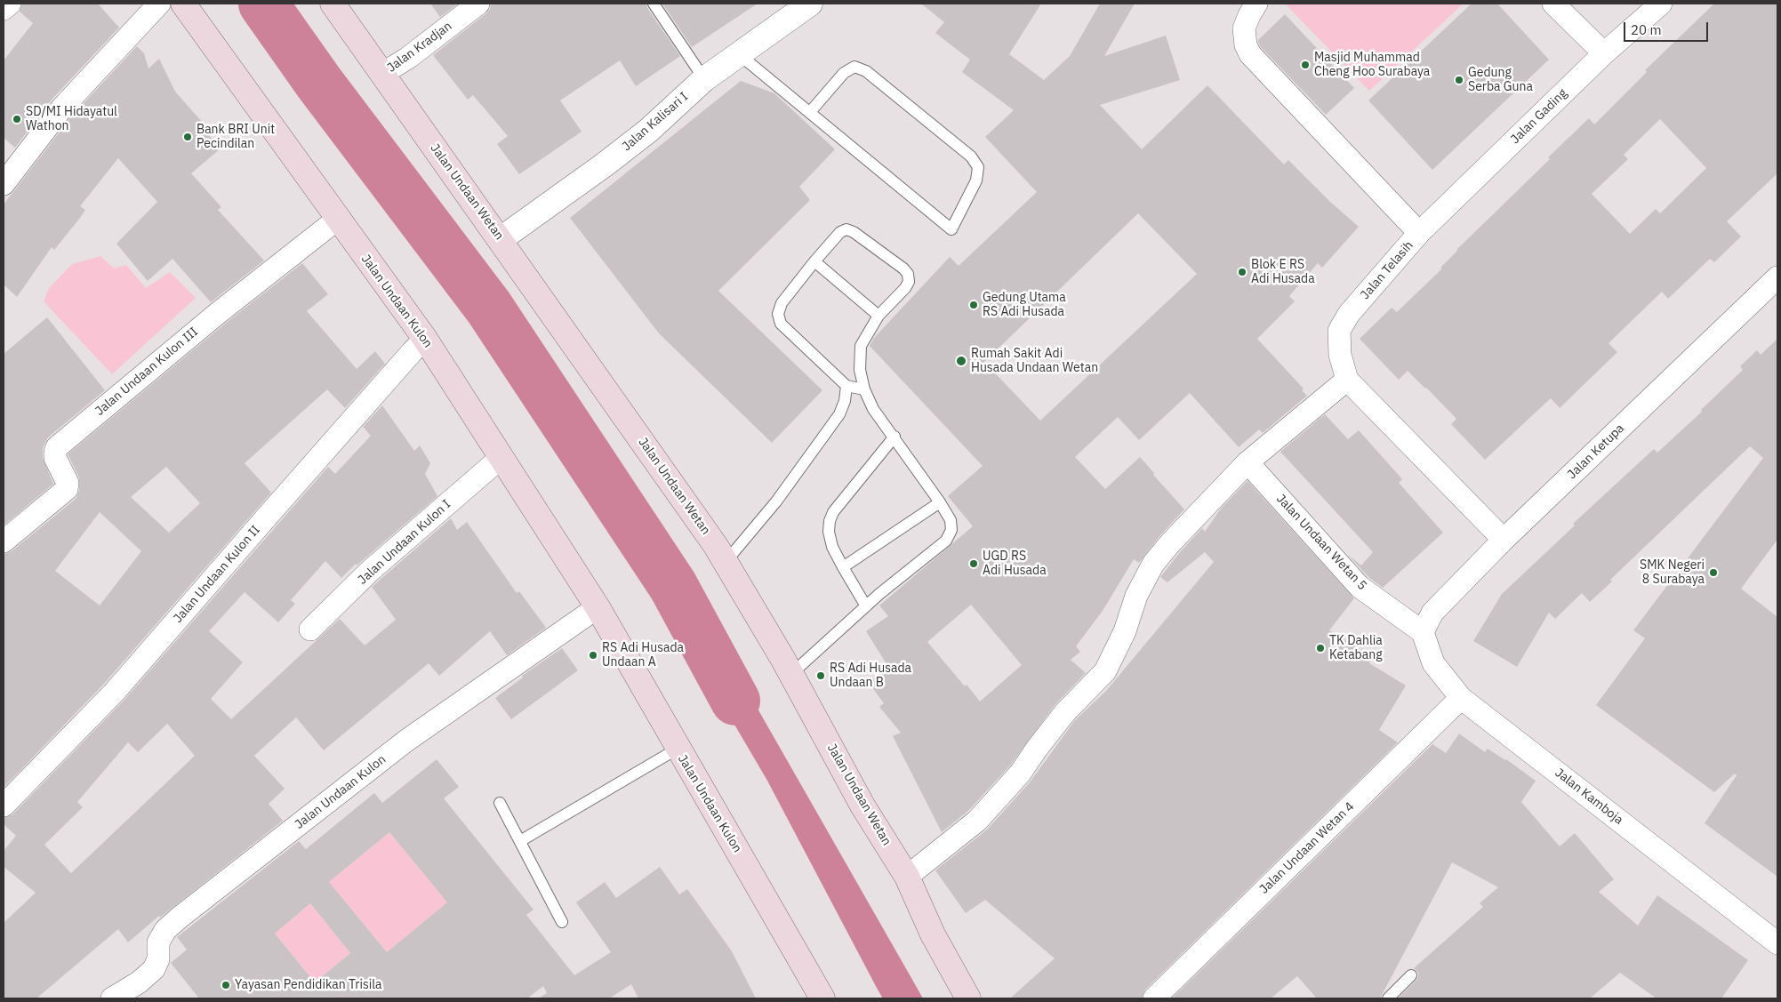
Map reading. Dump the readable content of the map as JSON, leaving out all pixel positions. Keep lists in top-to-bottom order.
{
  "streets": {
    "main road": ["Jalan Undaan Wetan", "Jalan Undaan Kulon"],
    "street": [
      "Jalan Kradjan",
      "Jalan Gading",
      "Jalan Kalisari I",
      "Jalan Telasih",
      "Jalan Undaan Kulon III",
      "Jalan Ketupa",
      "Jalan Undaan Kulon I",
      "Jalan Undaan Wetan 5",
      "Jalan Undaan Kulon II",
      "Jalan Kamboja",
      "Jalan Undaan Wetan 4"
    ]
  },
  "crossings": [
    ["Jalan Kradjan", "Jalan Undaan Wetan"],
    ["Jalan Gading", "Jalan Telasih"],
    ["Jalan Kalisari I", "Jalan Undaan Wetan"],
    ["Jalan Telasih", "Jalan Ketupa"],
    ["Jalan Undaan Kulon", "Jalan Undaan Kulon III"],
    ["Jalan Undaan Kulon", "Jalan Undaan Kulon I"],
    ["Jalan Undaan Kulon", "Jalan Undaan Kulon II"],
    ["Jalan Ketupa", "Jalan Undaan Wetan 5"],
    ["Jalan Ketupa", "Jalan Kamboja"],
    ["Jalan Undaan Wetan 5", "Jalan Kamboja"],
    ["Jalan Kamboja", "Jalan Undaan Wetan 4"]
  ],
  "places": [
    "Masjid Muhammad Cheng Hoo Surabaya",
    "Gedung Serba Guna",
    "SD/MI Hidayatul Wathon",
    "Bank BRI Unit Pecindilan",
    "Blok E RS Adi Husada",
    "Gedung Utama RS Adi Husada",
    "Rumah Sakit Adi Husada Undaan Wetan",
    "UGD RS Adi Husada",
    "SMK Negeri 8 Surabaya",
    "TK Dahlia Ketabang",
    "RS Adi Husada Undaan A",
    "RS Adi Husada Undaan B",
    "Yayasan Pendidikan Trisila"
  ],
  "scale_bar": "20 m"
}
